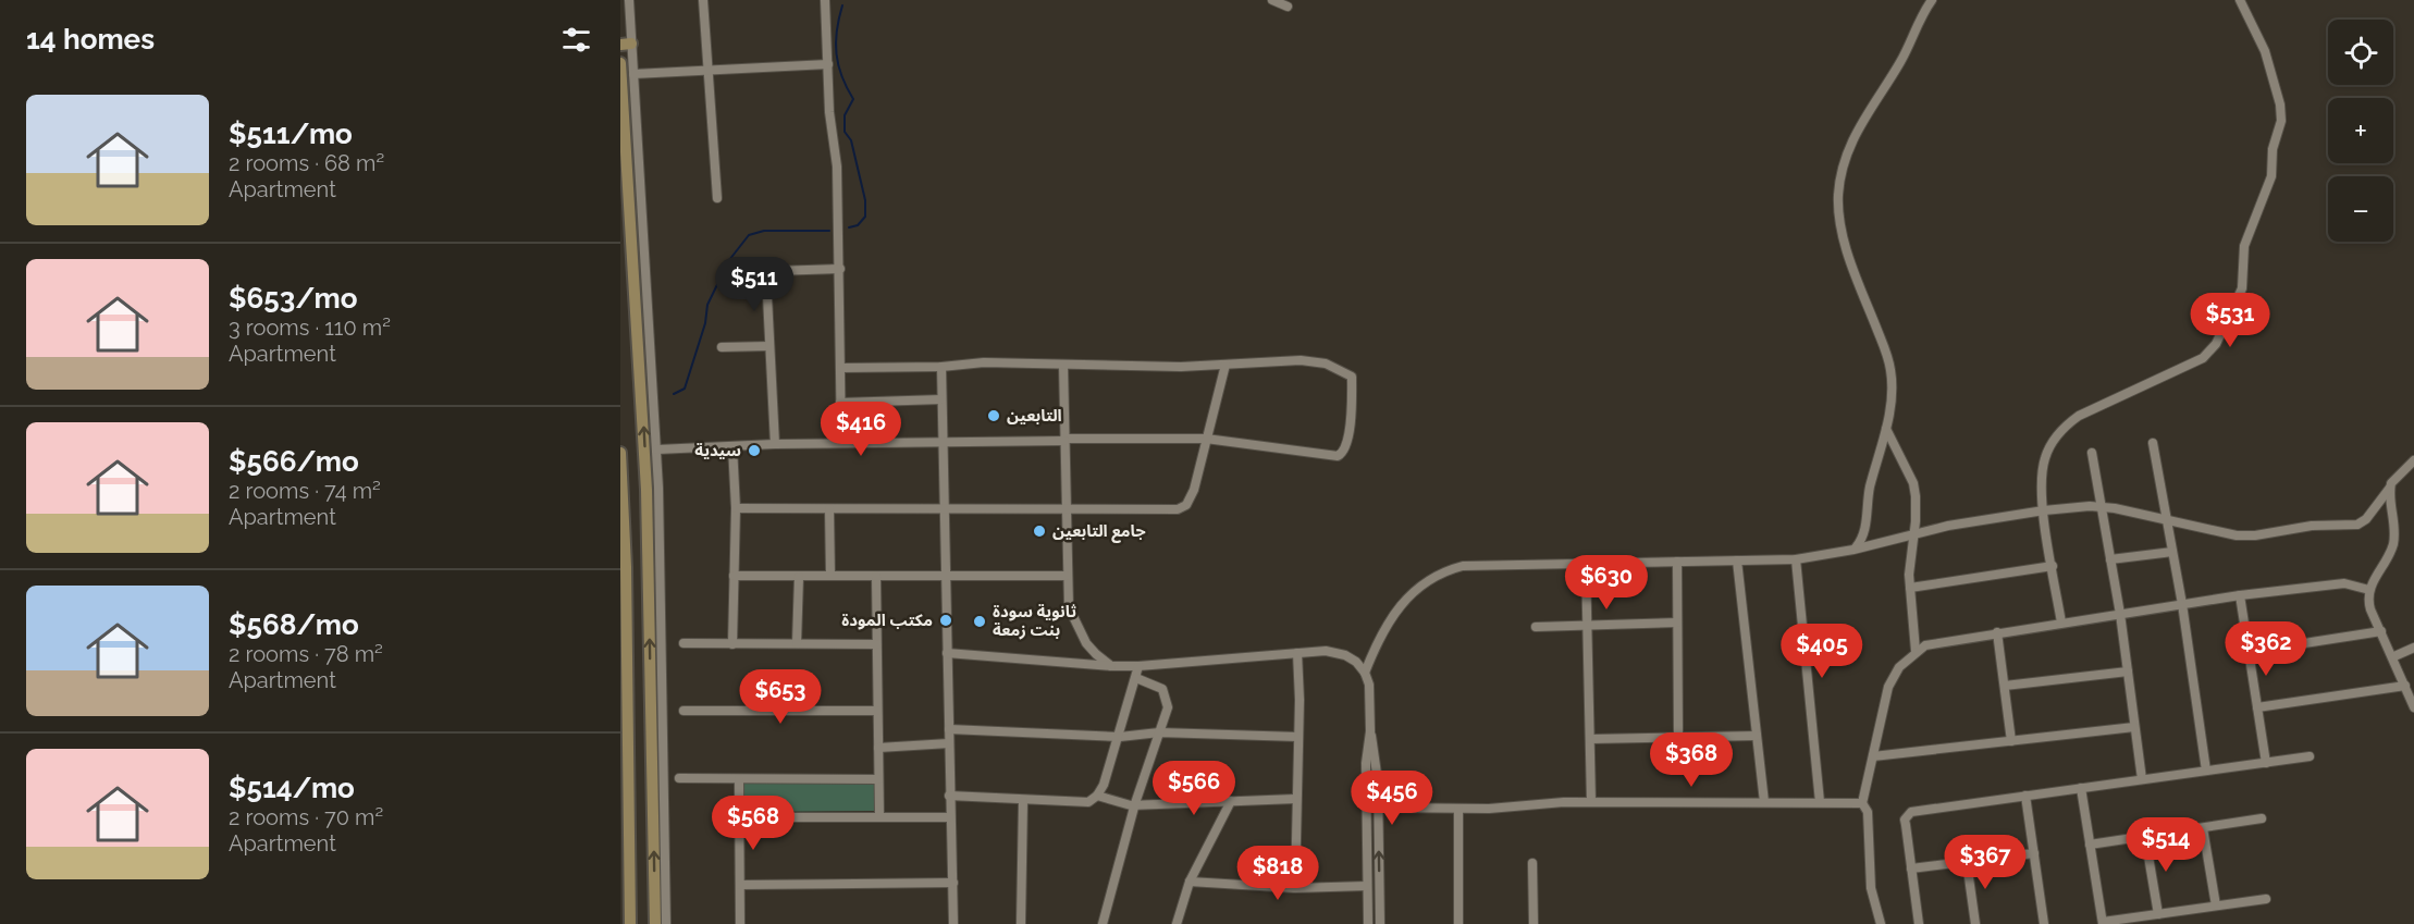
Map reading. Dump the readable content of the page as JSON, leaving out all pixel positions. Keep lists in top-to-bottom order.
{
  "places": [
    "التابعين",
    "سيدية",
    "جامع التابعين",
    "مكتب المودة",
    "ثانوية سودة بنت زمعة"
  ],
  "page": {
    "heading": "14 homes",
    "map_buttons": ["+", "−"],
    "list": [
      {
        "name": "$511/mo",
        "note": "2 rooms · 68 m² · Apartment"
      },
      {
        "name": "$653/mo",
        "note": "3 rooms · 110 m² · Apartment"
      },
      {
        "name": "$566/mo",
        "note": "2 rooms · 74 m² · Apartment"
      },
      {
        "name": "$568/mo",
        "note": "2 rooms · 78 m² · Apartment"
      },
      {
        "name": "$514/mo",
        "note": "2 rooms · 70 m² · Apartment"
      }
    ],
    "price": [
      "$511",
      "$531",
      "$416",
      "$630",
      "$362",
      "$405",
      "$653",
      "$368",
      "$566",
      "$456",
      "$568",
      "$514",
      "$367",
      "$818"
    ]
  }
}
